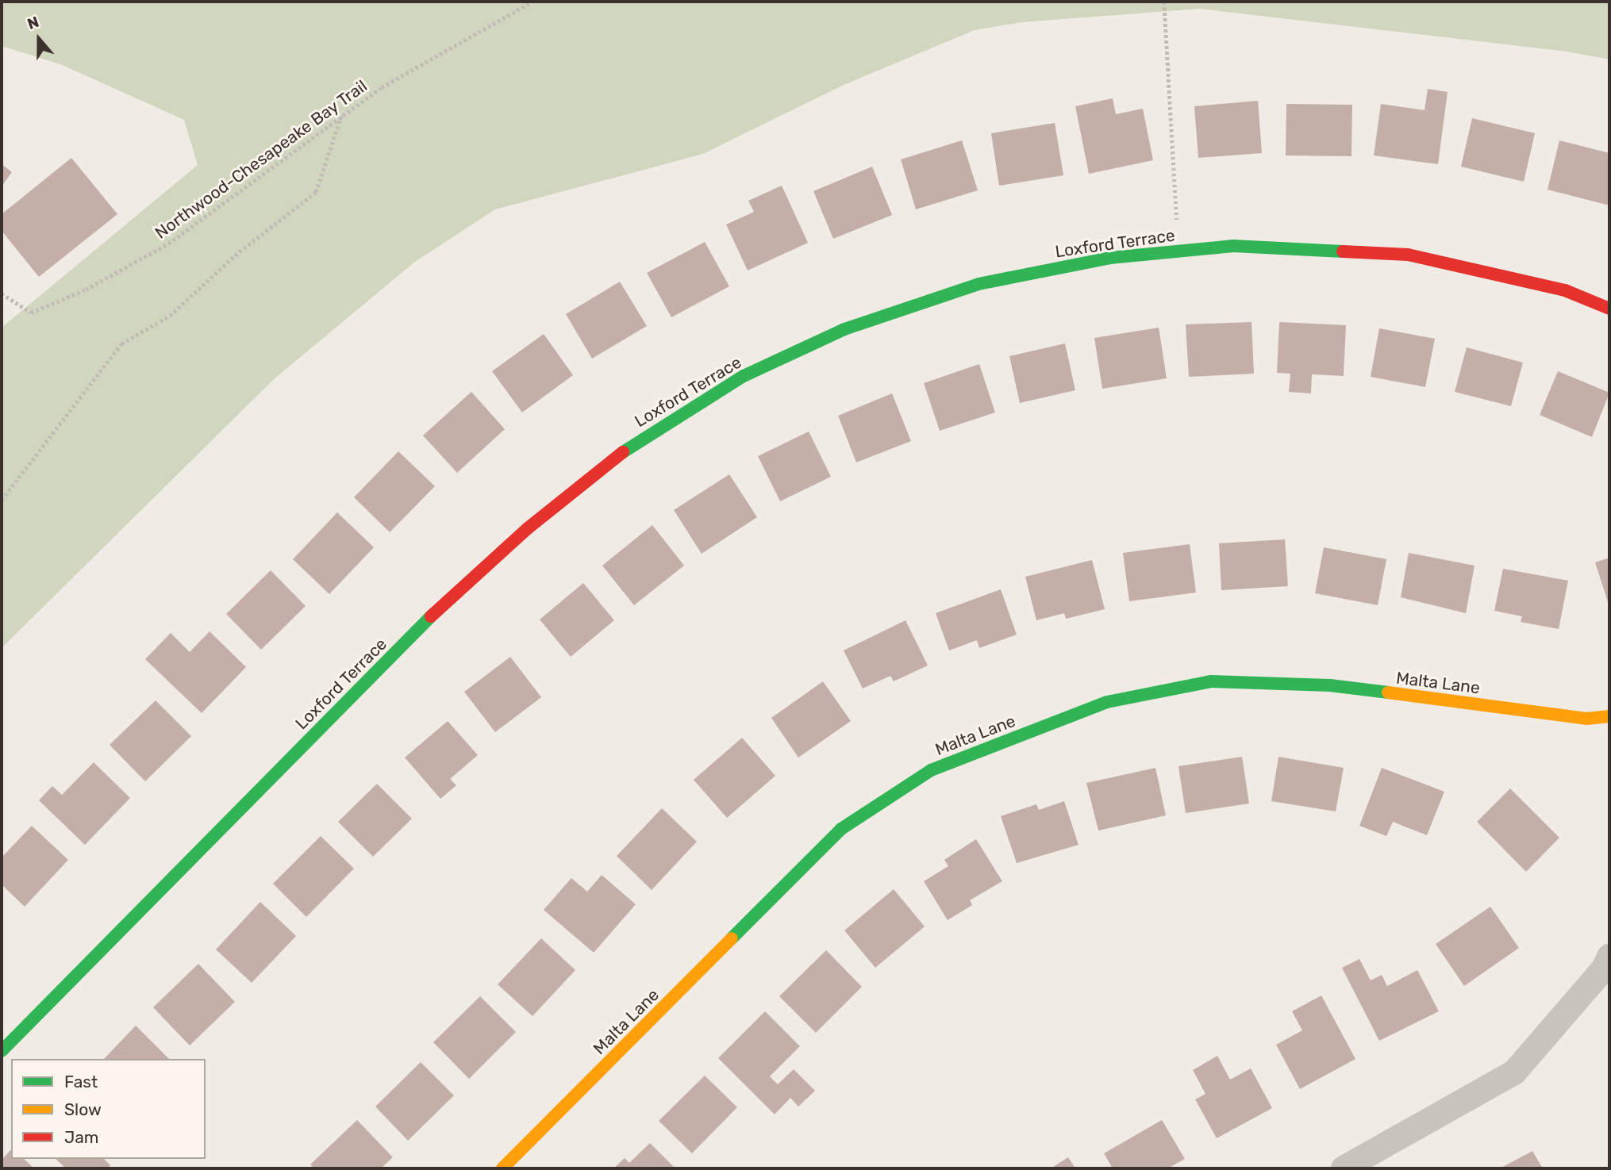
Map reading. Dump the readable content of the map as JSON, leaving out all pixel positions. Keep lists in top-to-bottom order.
{
  "streets": {
    "street": ["Loxford Terrace", "Malta Lane"],
    "path": ["Northwood-Chesapeake Bay Trail"]
  },
  "legend": ["Fast", "Slow", "Jam"],
  "north": "top"
}
